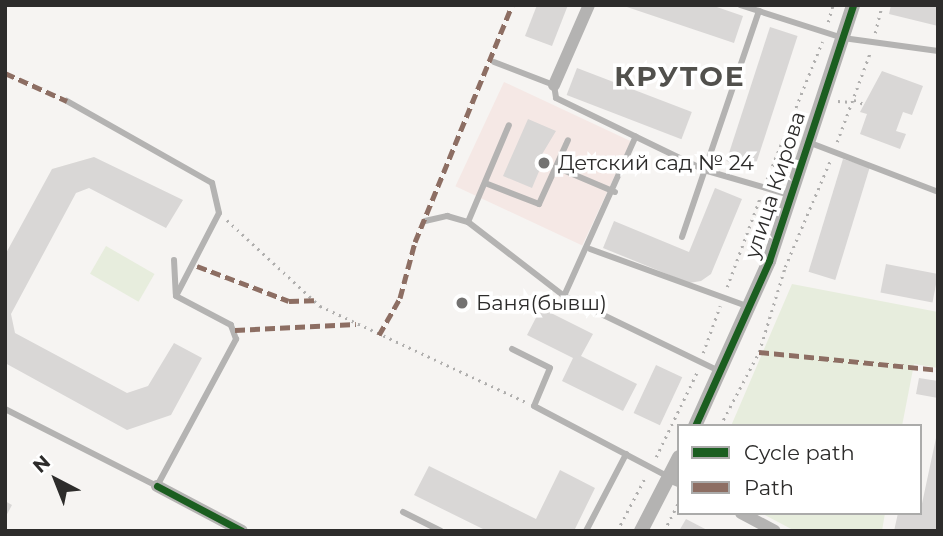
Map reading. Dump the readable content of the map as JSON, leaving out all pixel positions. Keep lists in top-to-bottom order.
{
  "streets": {
    "street": ["улица Кирова"]
  },
  "districts": ["КРУТОЕ"],
  "places": ["Детский сад № 24", "Баня(бывш)"],
  "legend": ["Cycle path", "Path"],
  "north": "top left"
}
